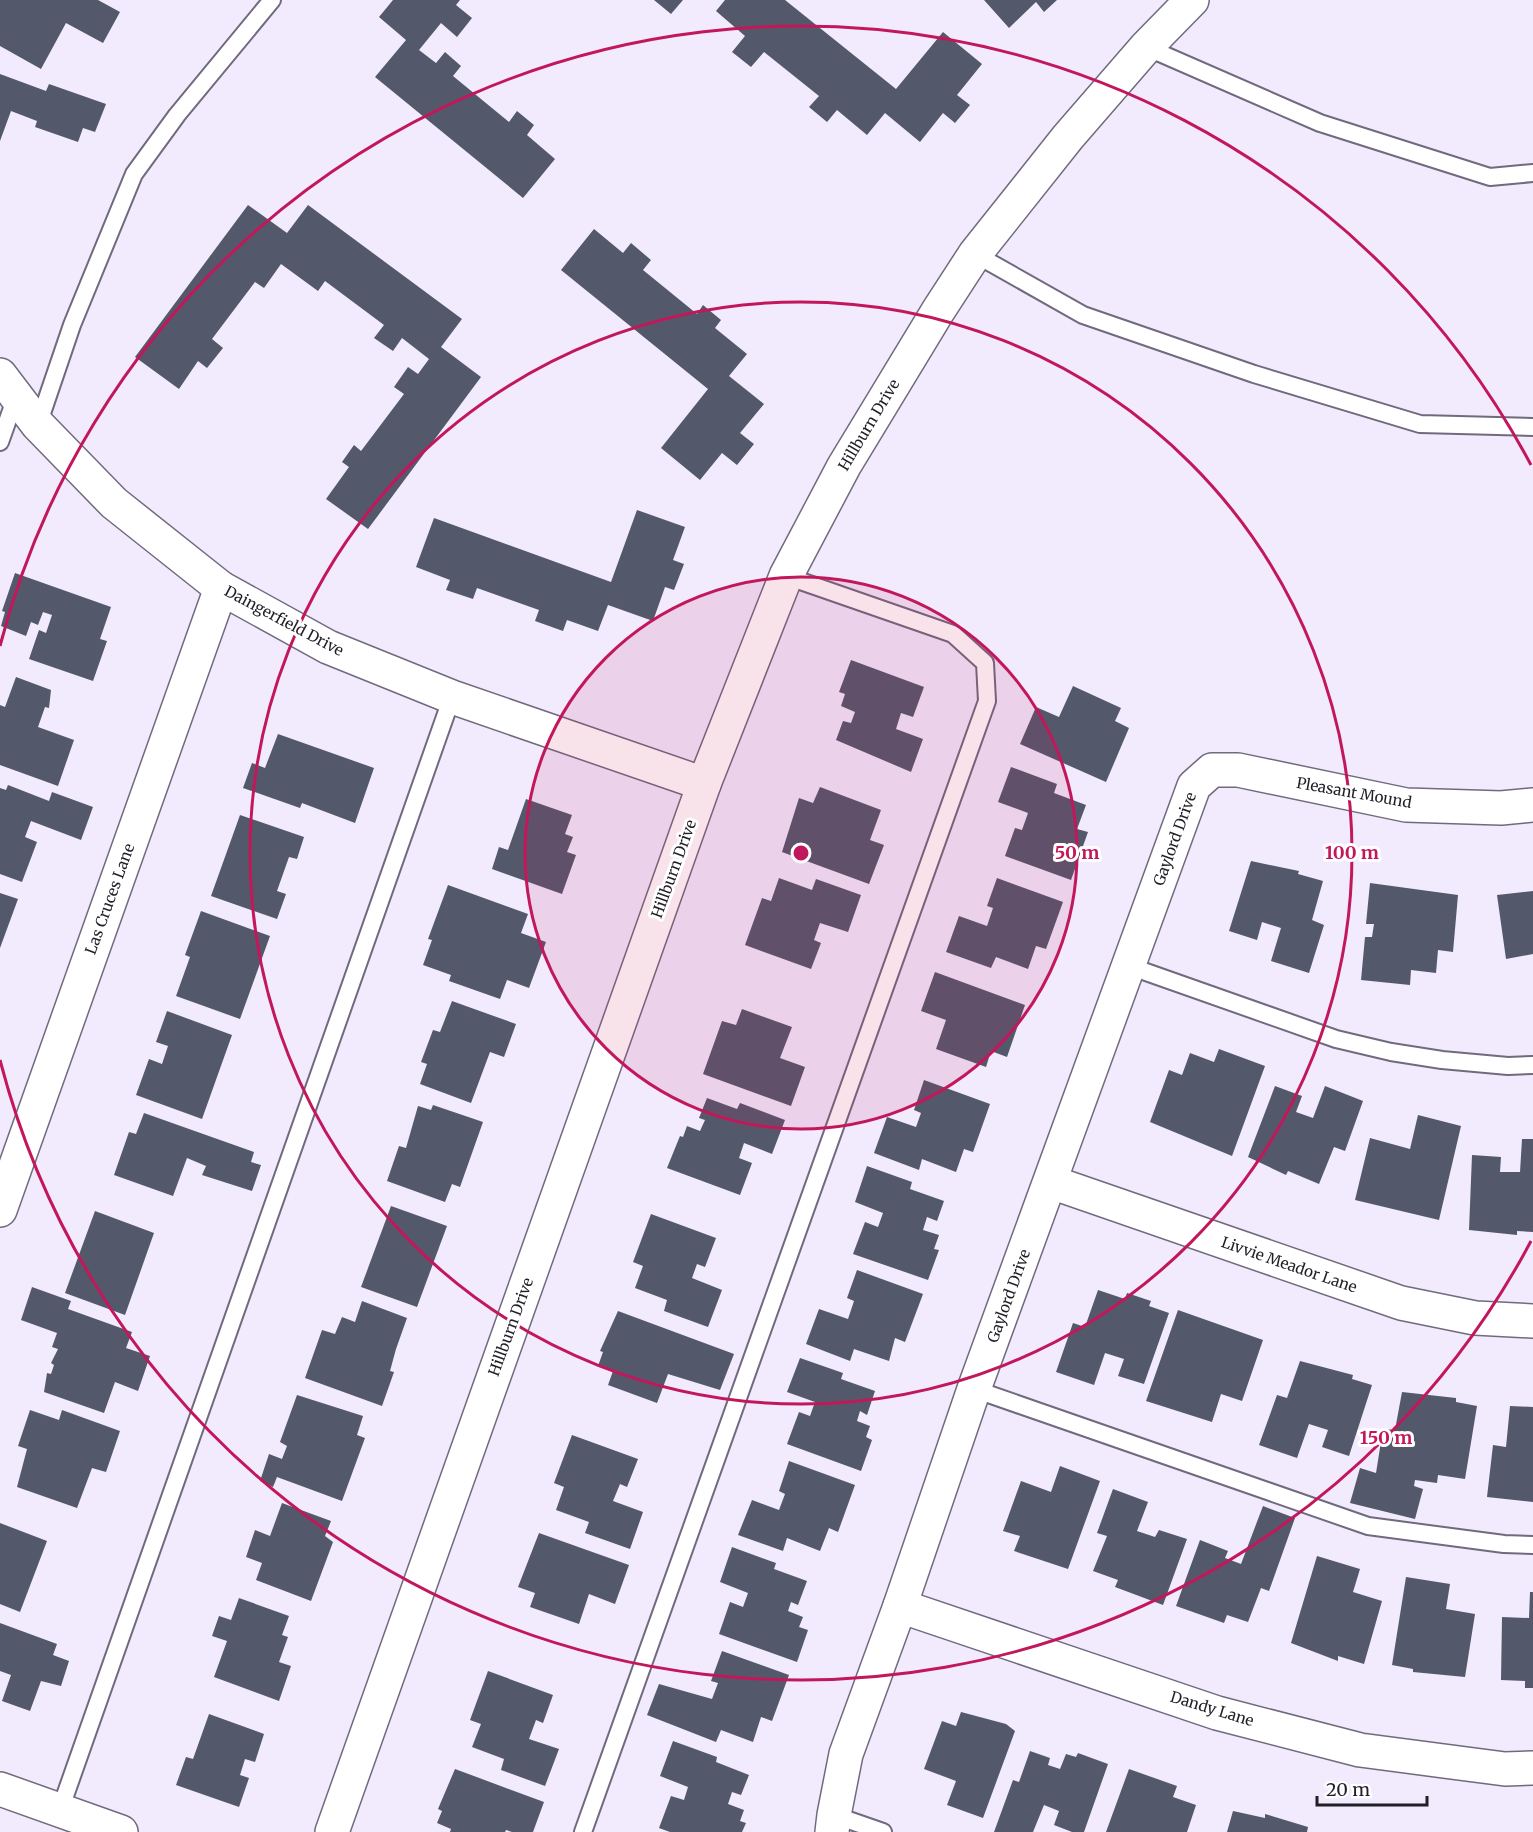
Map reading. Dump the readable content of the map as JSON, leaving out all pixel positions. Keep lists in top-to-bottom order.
{
  "streets": {
    "street": [
      "Hillburn Drive",
      "Daingerfield Drive",
      "Pleasant Mound",
      "Gaylord Drive",
      "Las Cruces Lane",
      "Livvie Meador Lane",
      "Dandy Lane"
    ]
  },
  "crossings": [
    ["Hillburn Drive", "Daingerfield Drive"],
    ["Daingerfield Drive", "Las Cruces Lane"],
    ["Pleasant Mound", "Gaylord Drive"],
    ["Gaylord Drive", "Livvie Meador Lane"],
    ["Gaylord Drive", "Dandy Lane"]
  ],
  "scale_bar": "20 m",
  "rings": ["50 m", "100 m", "150 m"]
}
